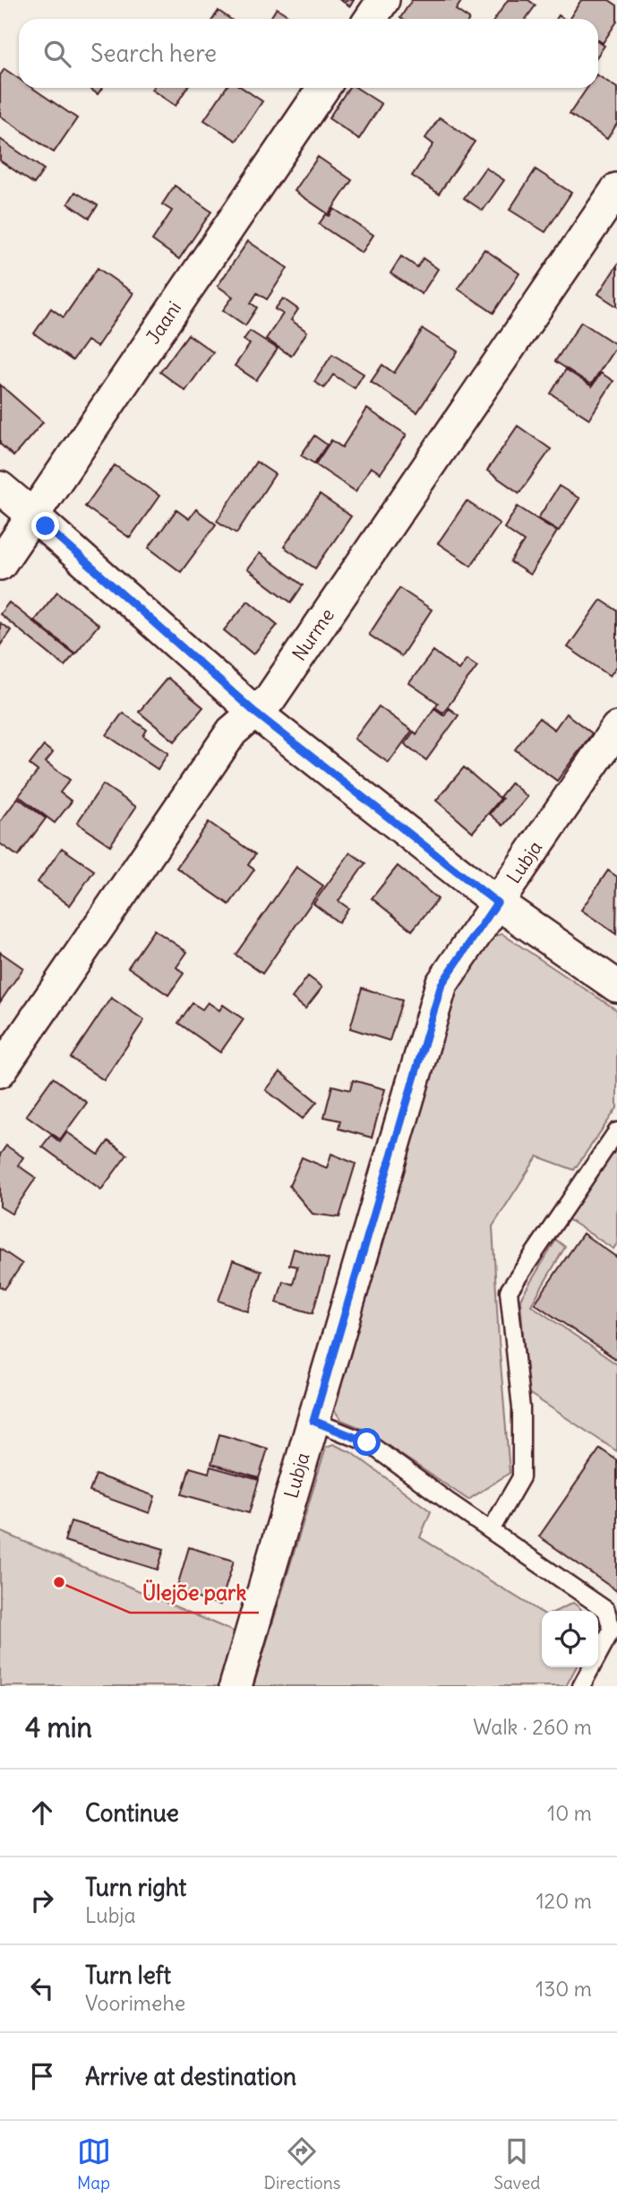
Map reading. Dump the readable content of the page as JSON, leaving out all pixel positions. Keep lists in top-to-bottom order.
{
  "streets": {
    "street": ["Jaani", "Nurme", "Lubja"]
  },
  "places": ["Ülejõe park"],
  "page": {
    "search": "Search here",
    "heading": ["4 min", "Walk · 260 m"],
    "list": [
      ["Continue", "10 m"],
      ["Turn right", "Lubja", "120 m"],
      ["Turn left", "Voorimehe", "130 m"],
      "Arrive at destination"
    ],
    "nav": ["Map", "Directions", "Saved"]
  }
}
